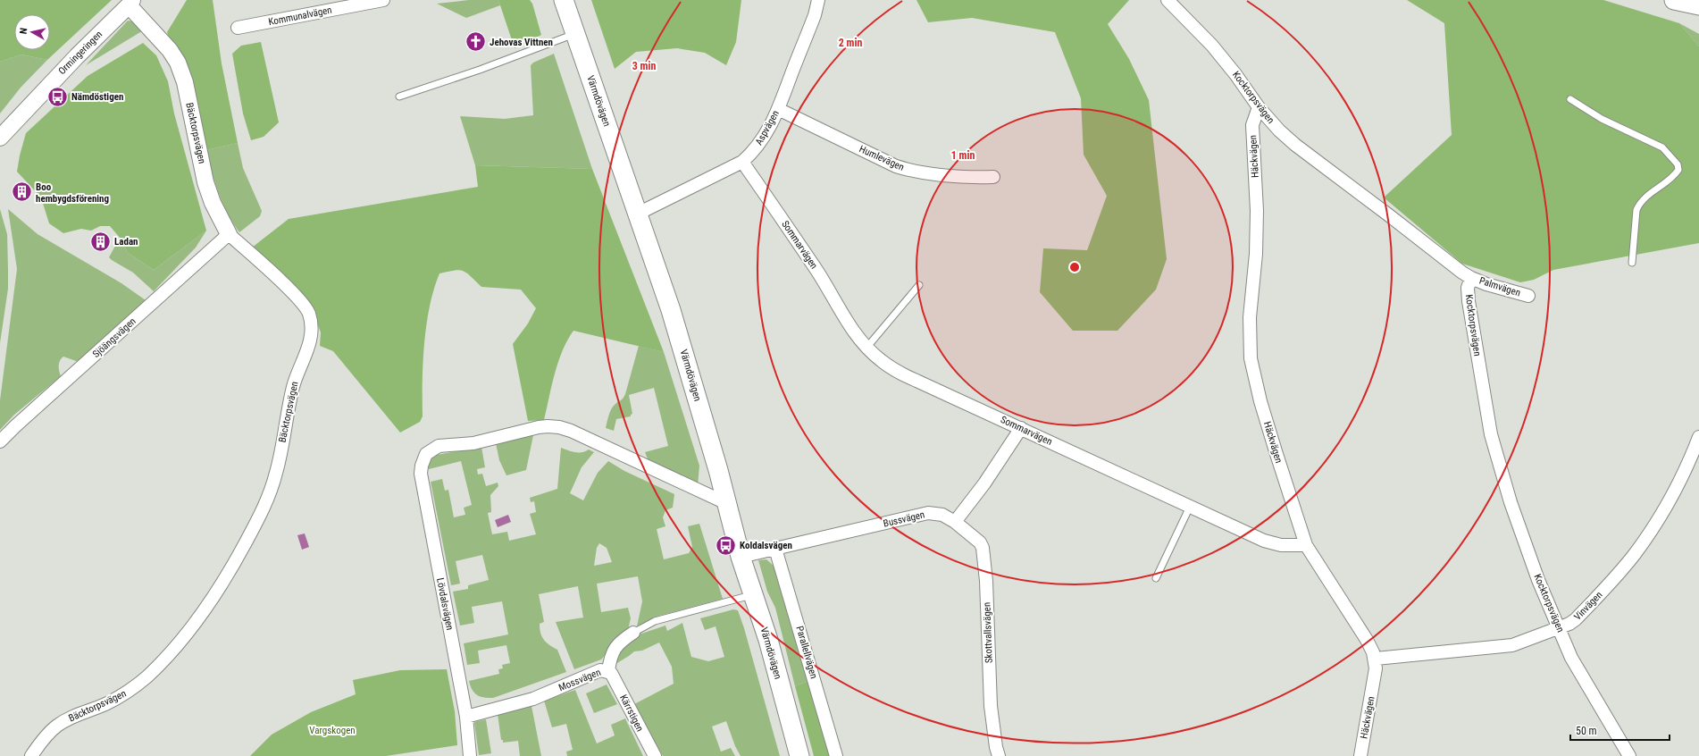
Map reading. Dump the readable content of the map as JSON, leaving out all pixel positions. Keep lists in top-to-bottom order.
{
  "streets": {
    "main road": ["Värmdövägen"],
    "street": [
      "Kommunalvägen",
      "Ormingeringen",
      "Kocktorpsvägen",
      "Aspvägen",
      "Bäcktorpsvägen",
      "Häckvägen",
      "Humlevägen",
      "Sommarvägen",
      "Palmvägen",
      "Sjöängsvägen",
      "Bussvägen",
      "Lövdalsvägen",
      "Vinvägen",
      "Skottvallsvägen",
      "Parallellvägen",
      "Mossvägen",
      "Kärrstigen"
    ]
  },
  "crossings": [
    ["Ormingeringen", "Bäcktorpsvägen"],
    ["Kocktorpsvägen", "Häckvägen"],
    ["Kocktorpsvägen", "Palmvägen"],
    ["Kocktorpsvägen", "Vinvägen"],
    ["Värmdövägen", "Aspvägen"],
    ["Värmdövägen", "Bussvägen"],
    ["Värmdövägen", "Lövdalsvägen"],
    ["Värmdövägen", "Mossvägen"],
    ["Aspvägen", "Humlevägen"],
    ["Aspvägen", "Sommarvägen"],
    ["Bäcktorpsvägen", "Sjöängsvägen"],
    ["Häckvägen", "Sommarvägen"],
    ["Häckvägen", "Vinvägen"],
    ["Bussvägen", "Skottvallsvägen"],
    ["Bussvägen", "Parallellvägen"],
    ["Lövdalsvägen", "Mossvägen"],
    ["Mossvägen", "Kärrstigen"]
  ],
  "parks": ["Vargskogen"],
  "places": {
    "church": ["Jehovas Vittnen"],
    "bus stop": ["Nämdöstigen", "Koldalsvägen"],
    "building": ["Boo hembygdsförening", "Ladan"]
  },
  "scale_bar": "50 m",
  "north": "left",
  "rings": ["2 min", "3 min", "1 min"]
}
